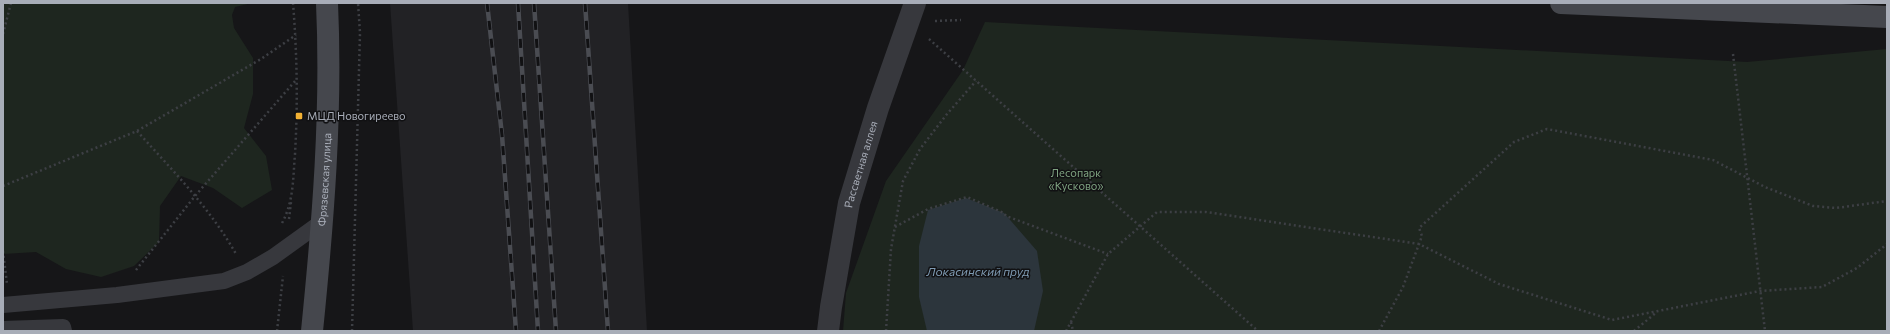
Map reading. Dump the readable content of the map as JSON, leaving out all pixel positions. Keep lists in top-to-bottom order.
{
  "streets": {
    "main road": ["Фрязевская улица"],
    "street": ["Рассветная аллея"]
  },
  "water": ["Локасинский пруд"],
  "parks": ["Лесопарк «Кусково»"],
  "places": {
    "transit": ["МЦД Новогиреево"]
  }
}
